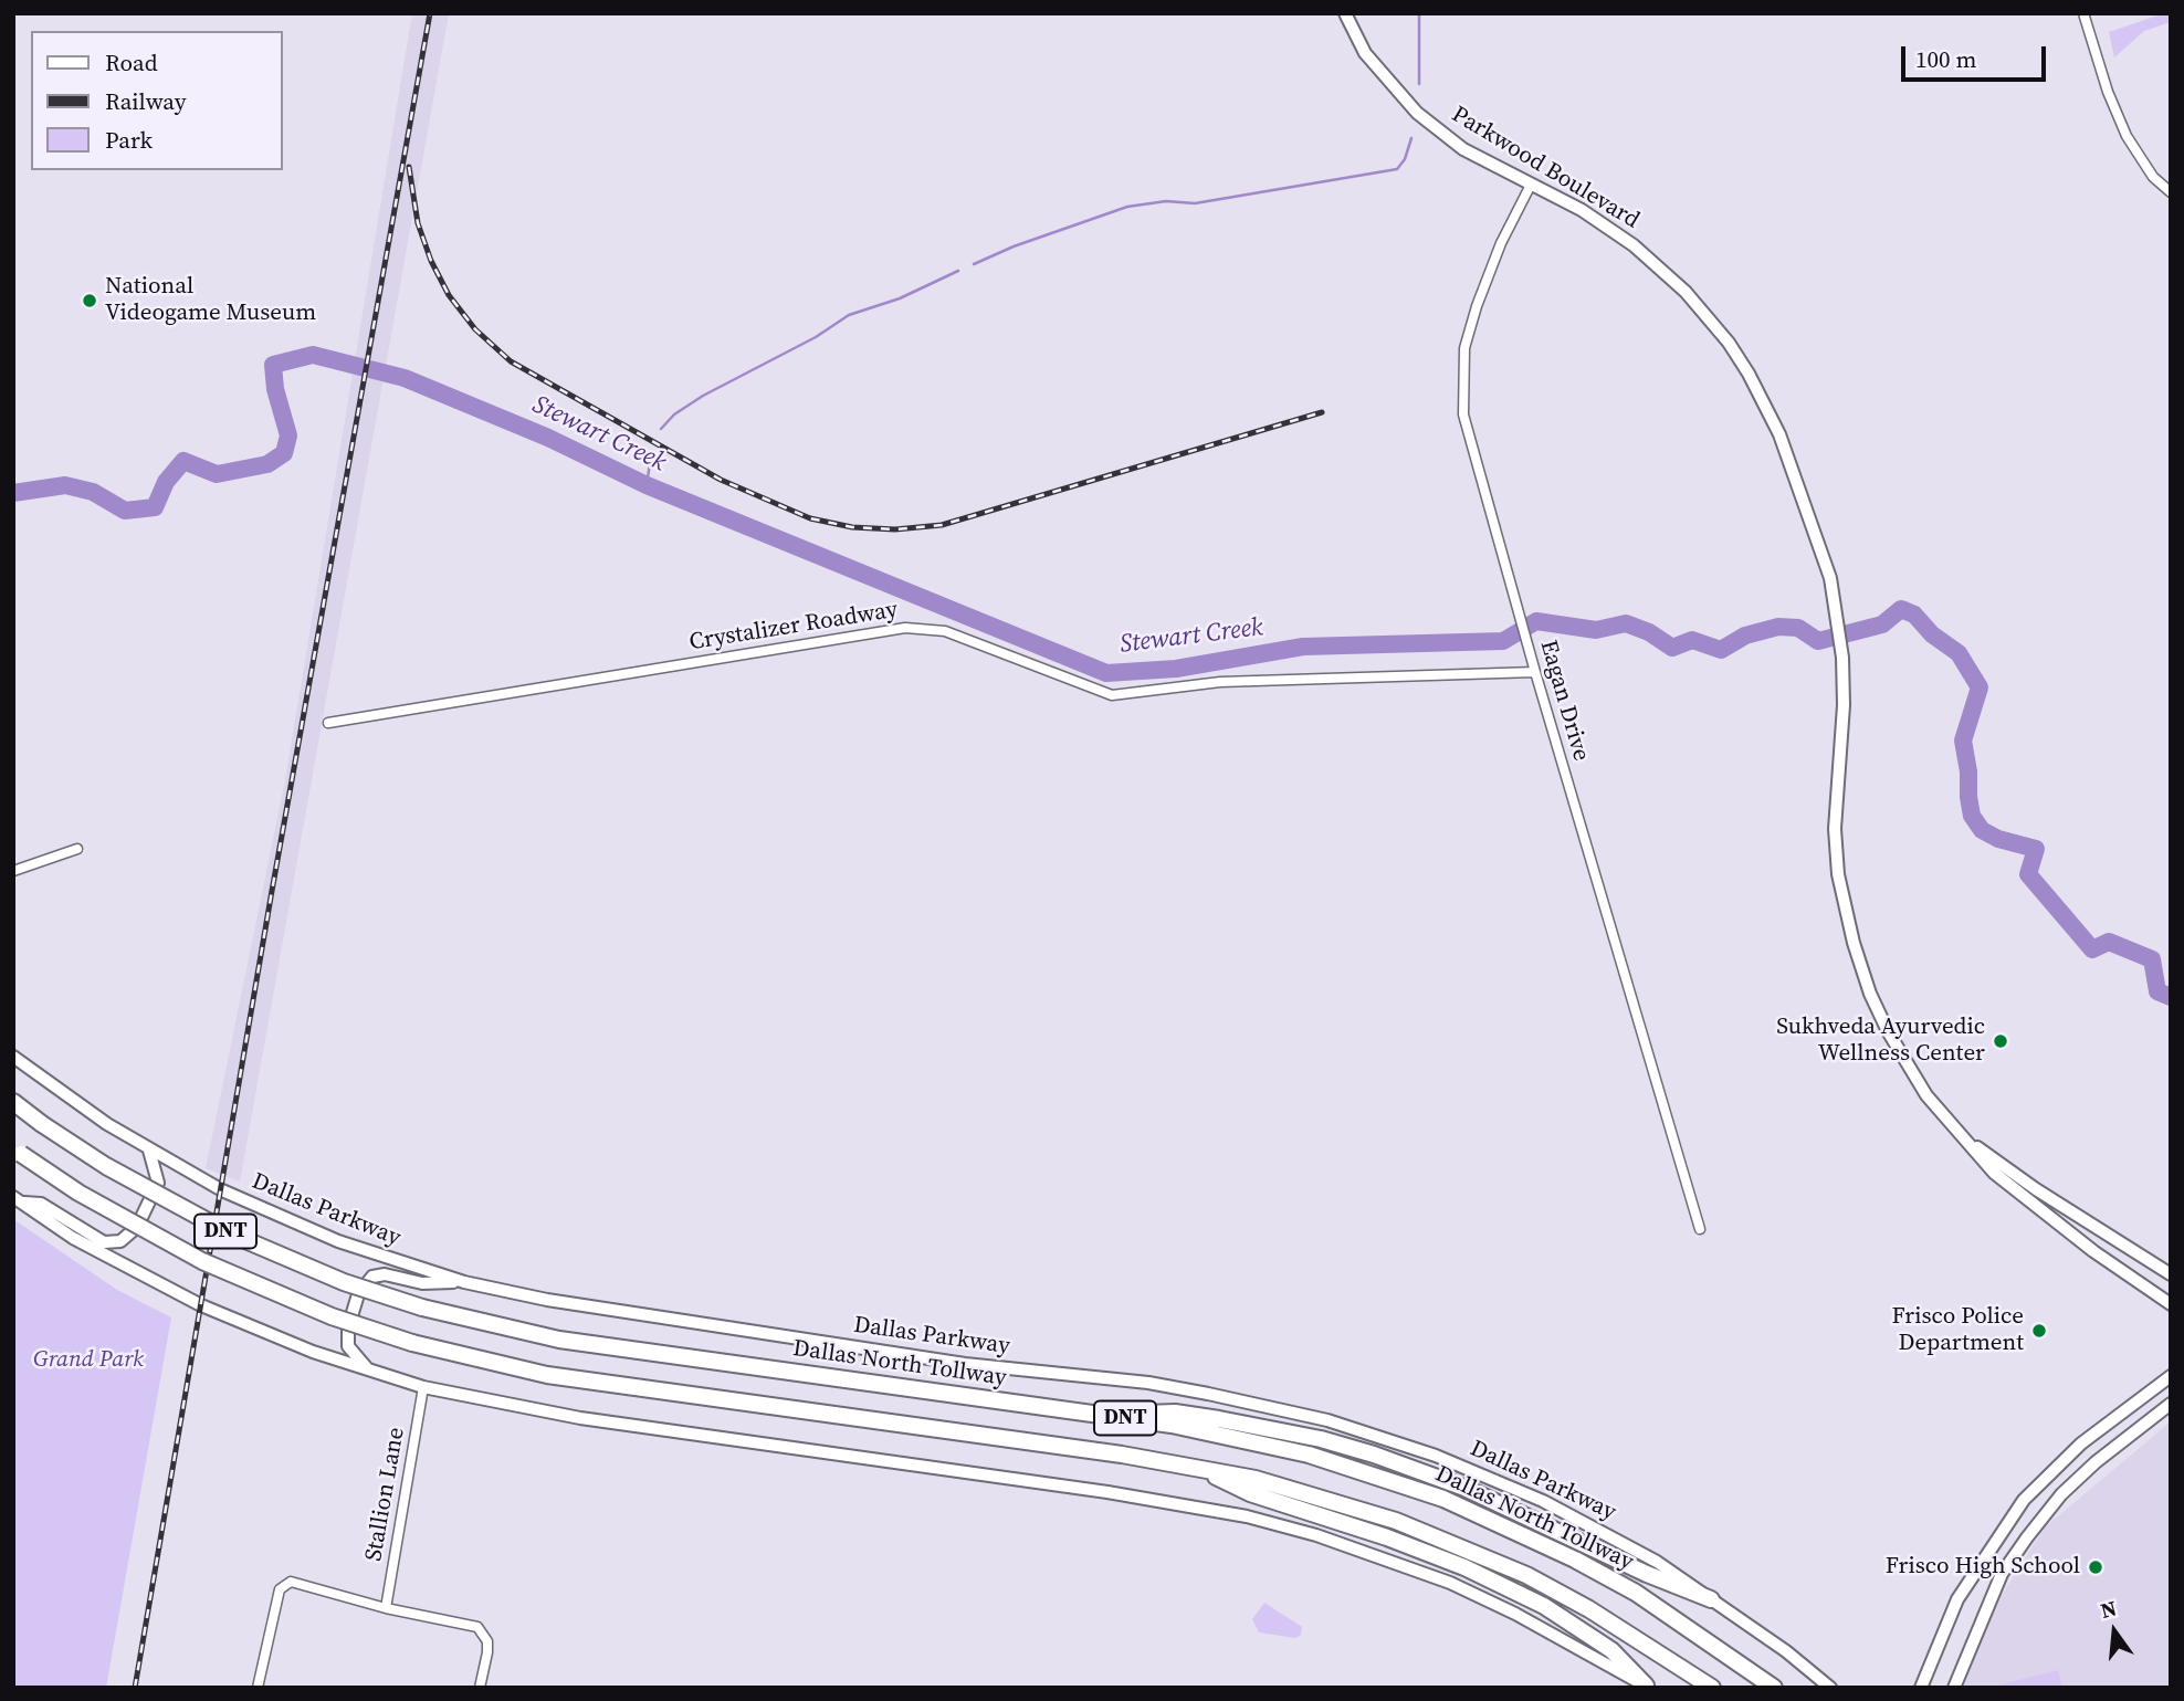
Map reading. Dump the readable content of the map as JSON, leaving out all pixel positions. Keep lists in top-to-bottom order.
{
  "streets": {
    "highway": ["DNT", "Dallas North Tollway"],
    "main road": ["Parkwood Boulevard", "Dallas Parkway"],
    "street": ["Crystalizer Roadway", "Eagan Drive", "Stallion Lane"]
  },
  "crossings": [
    ["Parkwood Boulevard", "Eagan Drive"],
    ["Crystalizer Roadway", "Eagan Drive"]
  ],
  "water": ["Stewart Creek"],
  "parks": ["Grand Park"],
  "places": [
    "National Videogame Museum",
    "Sukhveda Ayurvedic Wellness Center",
    "Frisco Police Department",
    "Frisco High School"
  ],
  "legend": ["Road", "Railway", "Park"],
  "scale_bar": "100 m",
  "north": "top"
}
